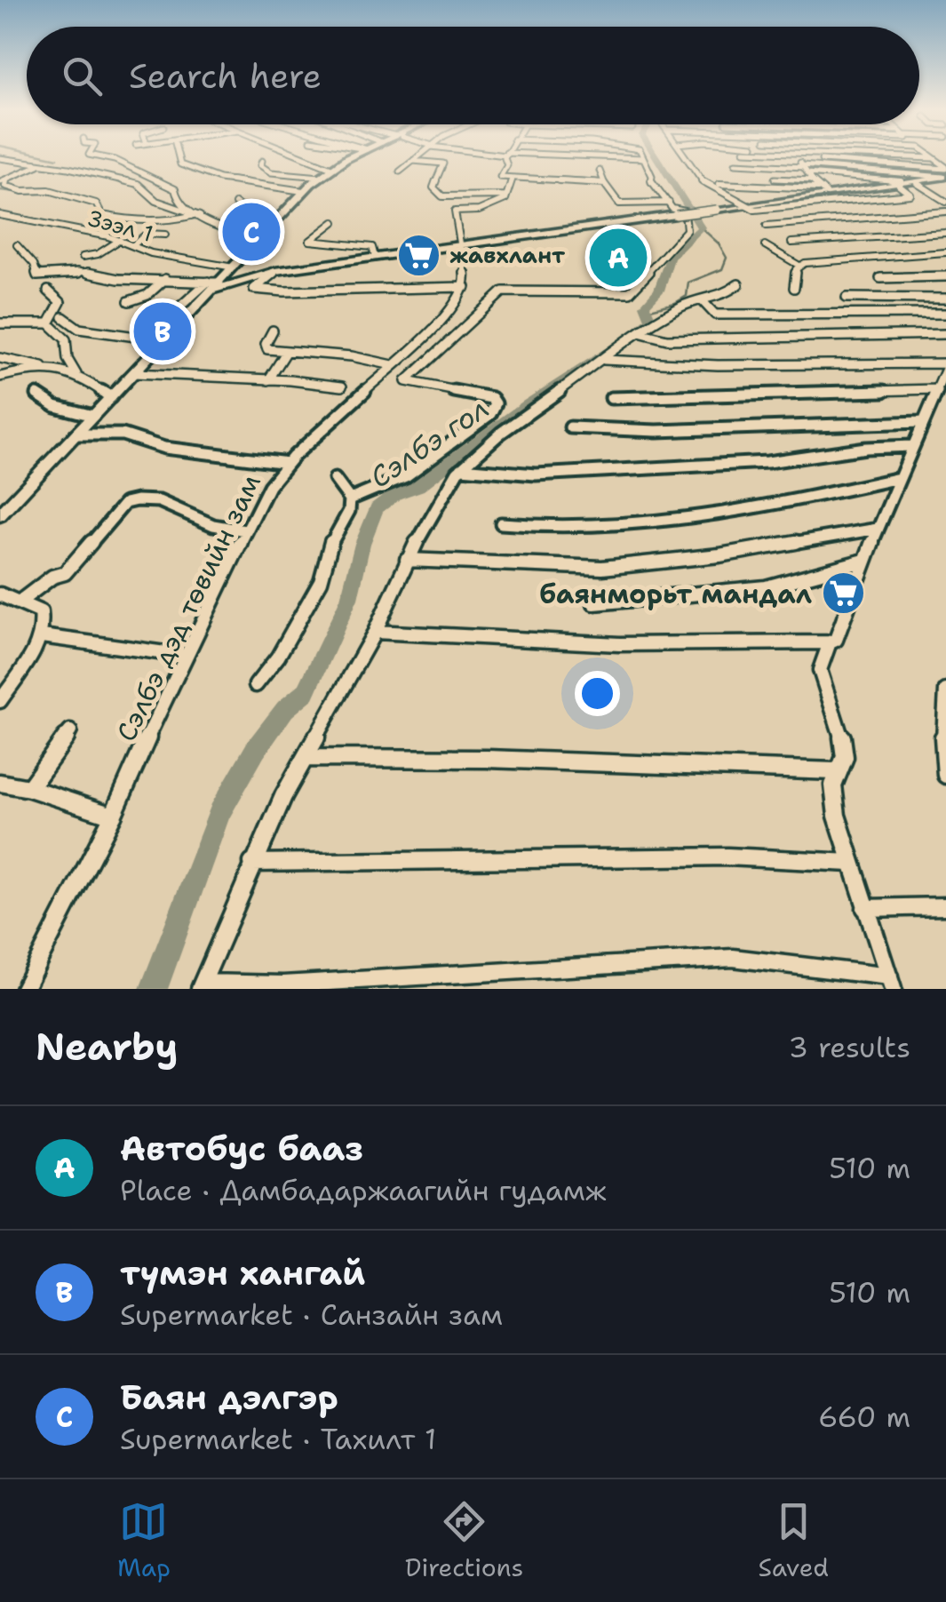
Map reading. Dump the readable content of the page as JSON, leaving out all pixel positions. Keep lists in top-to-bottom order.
{
  "streets": {
    "street": ["Зээл 1", "Сэлбэ дэд төвийн зам"]
  },
  "water": ["Сэлбэ гол"],
  "places": {
    "supermarket": ["жавхлант", "баянморьт мандал"]
  },
  "page": {
    "search": "Search here",
    "pins": ["C", "A", "B"],
    "heading": ["Nearby", "3 results"],
    "list": [
      {
        "mark": "A",
        "name": "Автобус бааз",
        "note": "Place · Дамбадаржаагийн гудамж",
        "value": "510 m"
      },
      {
        "mark": "B",
        "name": "түмэн хангай",
        "note": "Supermarket · Санзайн зам",
        "value": "510 m"
      },
      {
        "mark": "C",
        "name": "Баян дэлгэр",
        "note": "Supermarket · Тахилт 1",
        "value": "660 m"
      }
    ],
    "nav": ["Map", "Directions", "Saved"]
  }
}
